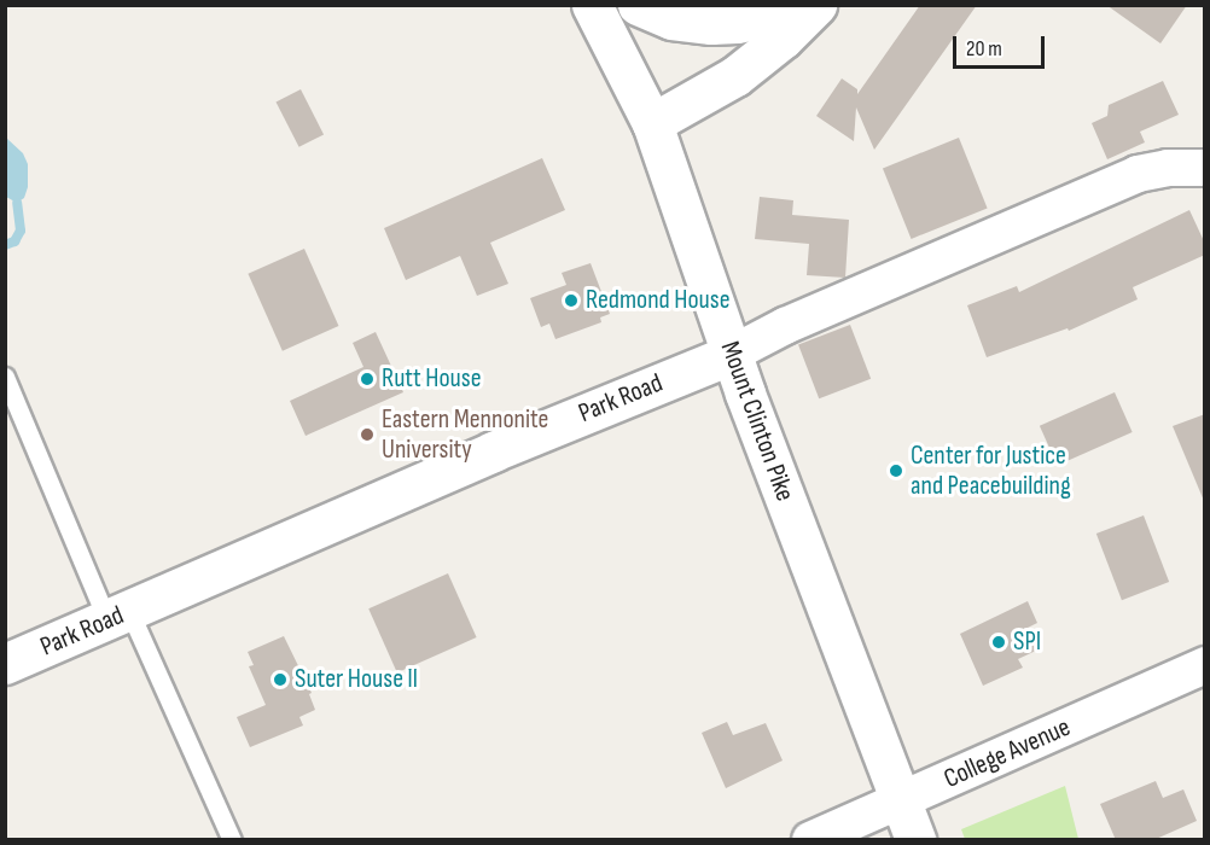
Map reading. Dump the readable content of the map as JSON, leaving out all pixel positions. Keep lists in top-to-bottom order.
{
  "streets": {
    "street": ["Park Road", "Mount Clinton Pike", "College Avenue"]
  },
  "crossings": [
    ["Park Road", "Mount Clinton Pike"],
    ["Mount Clinton Pike", "College Avenue"]
  ],
  "places": [
    "Redmond House",
    "Rutt House",
    "Eastern Mennonite University",
    "Center for Justice and Peacebuilding",
    "SPI",
    "Suter House ll"
  ],
  "scale_bar": "20 m"
}
